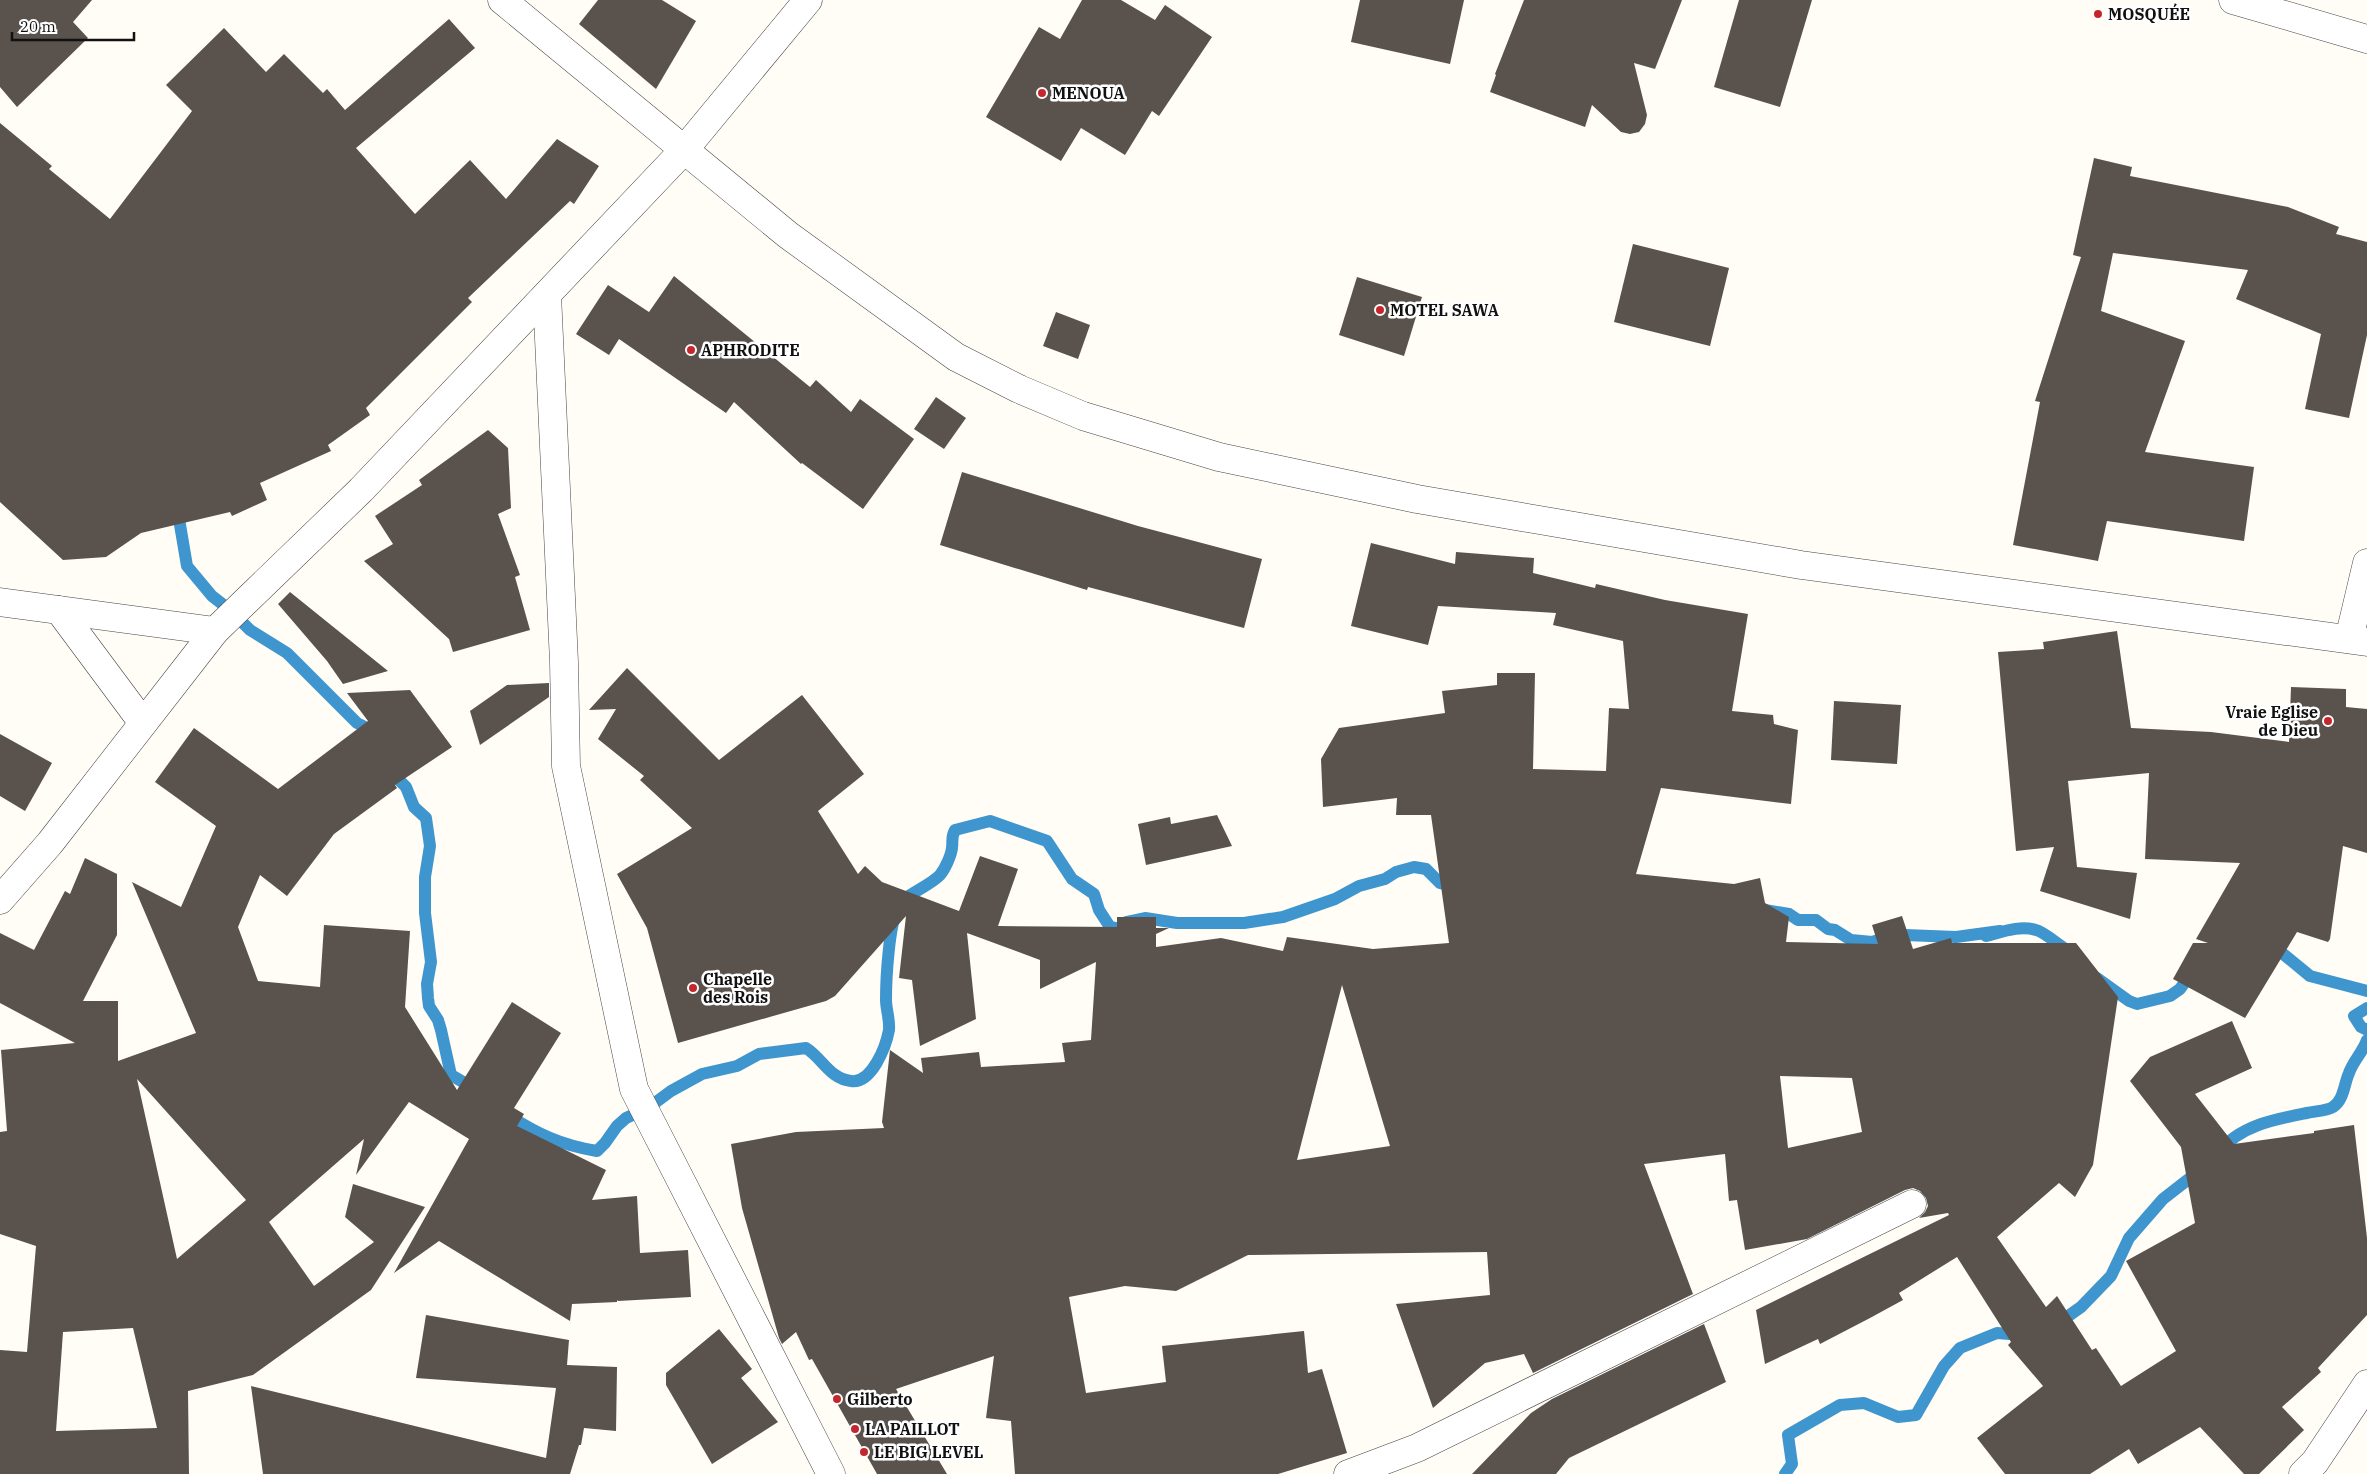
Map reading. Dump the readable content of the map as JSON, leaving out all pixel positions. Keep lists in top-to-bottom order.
{
  "places": [
    "MOSQUÉE",
    "MENOUA",
    "MOTEL SAWA",
    "APHRODITE",
    "Vraie Eglise de Dieu",
    "Chapelle des Rois",
    "Gilberto",
    "LA PAILLOT",
    "LE BIG LEVEL"
  ],
  "scale_bar": "20 m"
}
